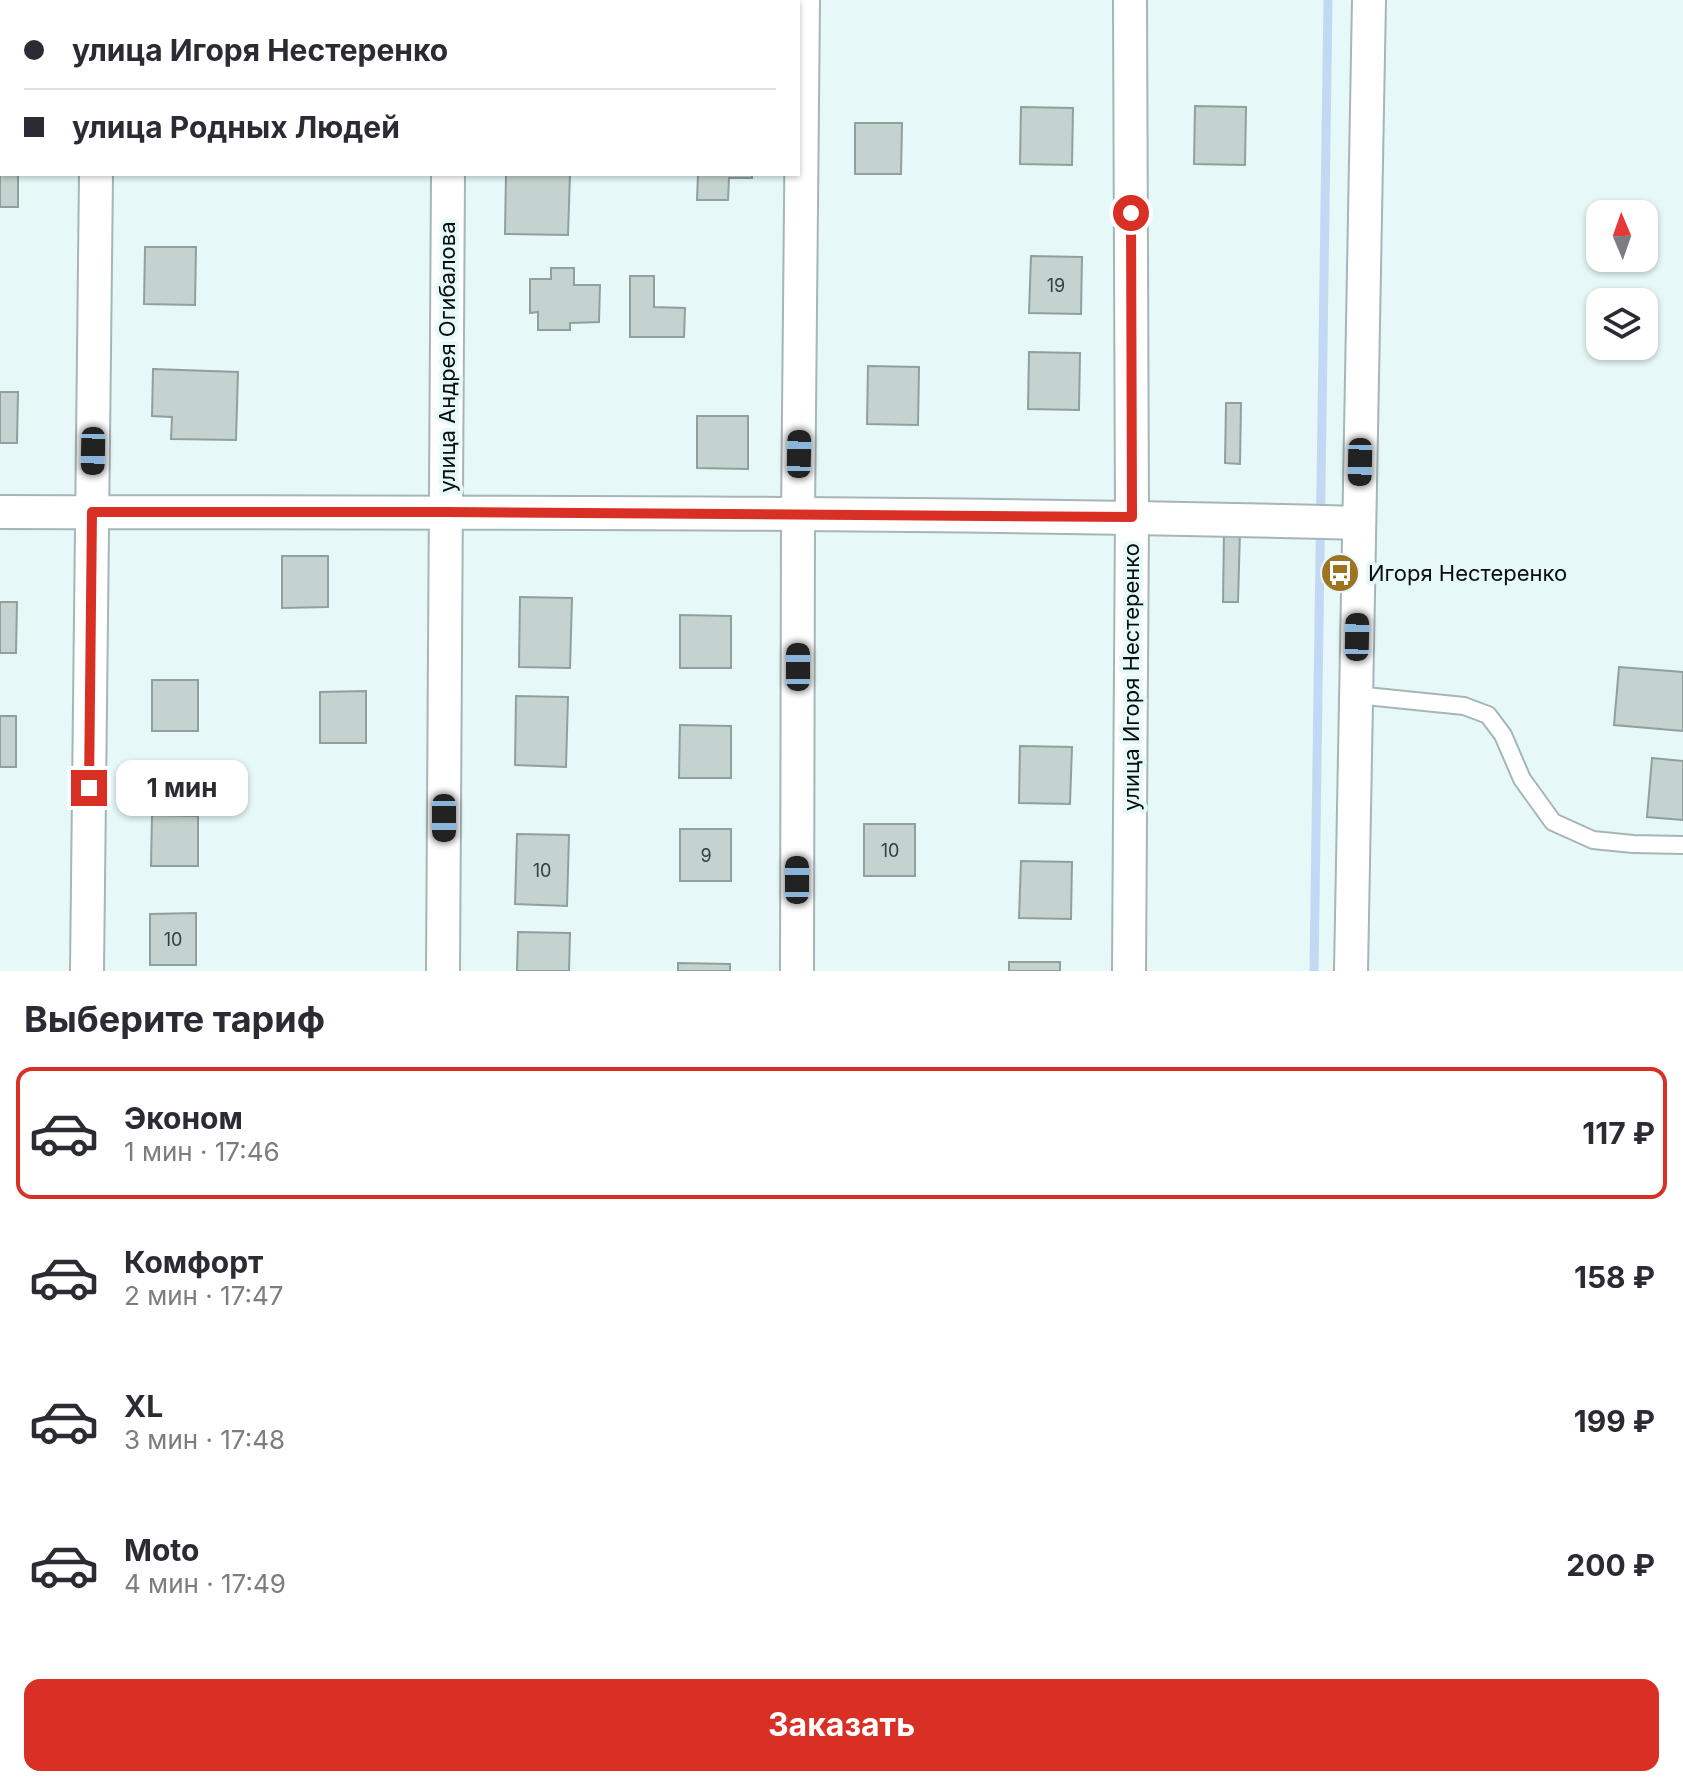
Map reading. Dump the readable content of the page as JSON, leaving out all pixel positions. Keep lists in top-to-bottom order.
{
  "streets": {
    "street": ["улица Андрея Огибалова", "улица Игоря Нестеренко"]
  },
  "places": {
    "bus stop": ["Игоря Нестеренко"]
  },
  "house_numbers": [
    "19",
    "10",
    "9",
    "10",
    "10"
  ],
  "north": "top",
  "page": {
    "banner": ["улица Игоря Нестеренко", "улица Родных Людей"],
    "bubble": "1 мин",
    "heading": "Выберите тариф",
    "list": [
      {
        "name": "Эконом",
        "note": "1 мин · 17:46",
        "value": "117 ₽"
      },
      {
        "name": "Комфорт",
        "note": "2 мин · 17:47",
        "value": "158 ₽"
      },
      {
        "name": "XL",
        "note": "3 мин · 17:48",
        "value": "199 ₽"
      },
      {
        "name": "Moto",
        "note": "4 мин · 17:49",
        "value": "200 ₽"
      }
    ],
    "buttons": "Заказать"
  }
}
